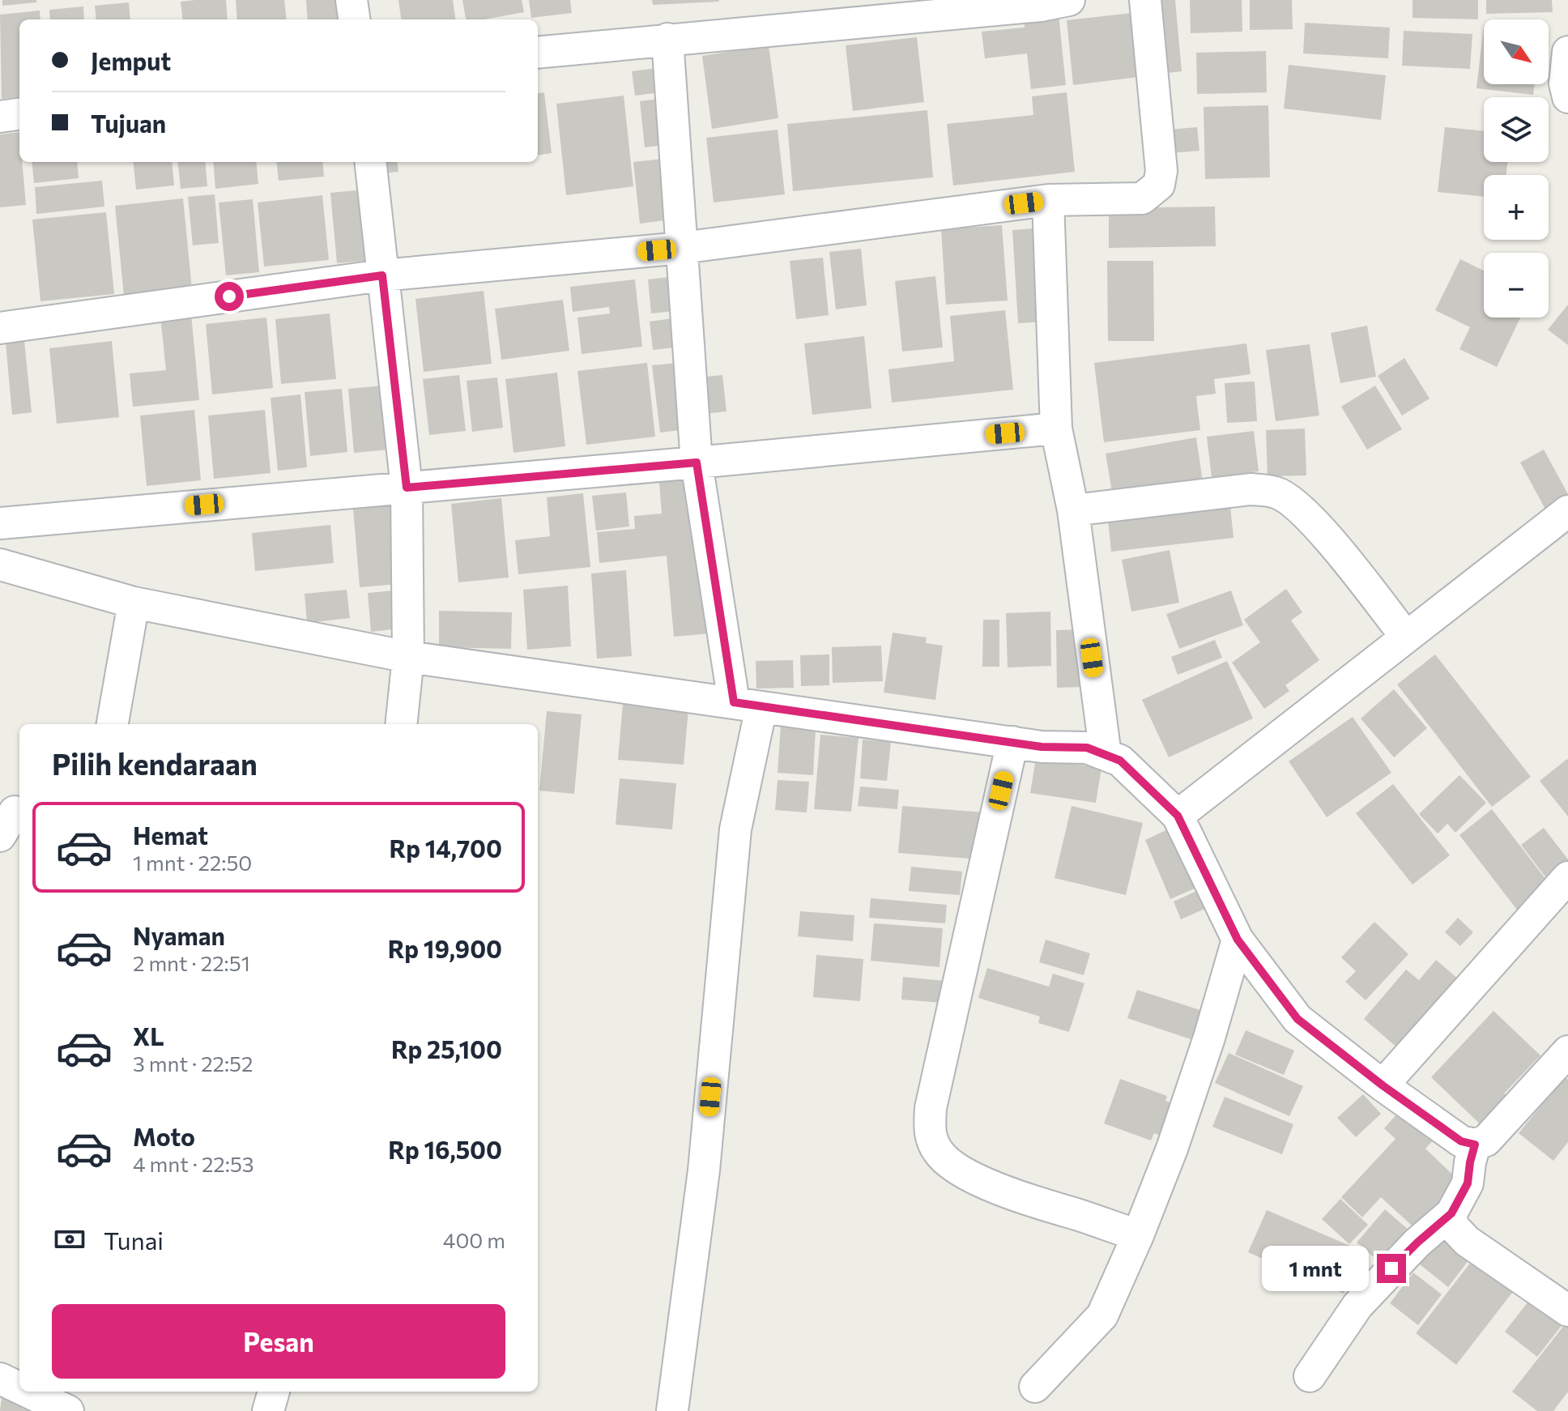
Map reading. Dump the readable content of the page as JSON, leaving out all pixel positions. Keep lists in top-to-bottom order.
{
  "north": "bottom right",
  "page": {
    "map_buttons": ["+", "−"],
    "banner": ["Jemput", "Tujuan"],
    "heading": "Pilih kendaraan",
    "list": [
      {
        "name": "Hemat",
        "note": "1 mnt · 22:50",
        "value": "Rp 14,700"
      },
      {
        "name": "Nyaman",
        "note": "2 mnt · 22:51",
        "value": "Rp 19,900"
      },
      {
        "name": "XL",
        "note": "3 mnt · 22:52",
        "value": "Rp 25,100"
      },
      {
        "name": "Moto",
        "note": "4 mnt · 22:53",
        "value": "Rp 16,500"
      }
    ],
    "pay": ["Tunai", "400 m"],
    "bubble": "1 mnt",
    "buttons": "Pesan"
  }
}
